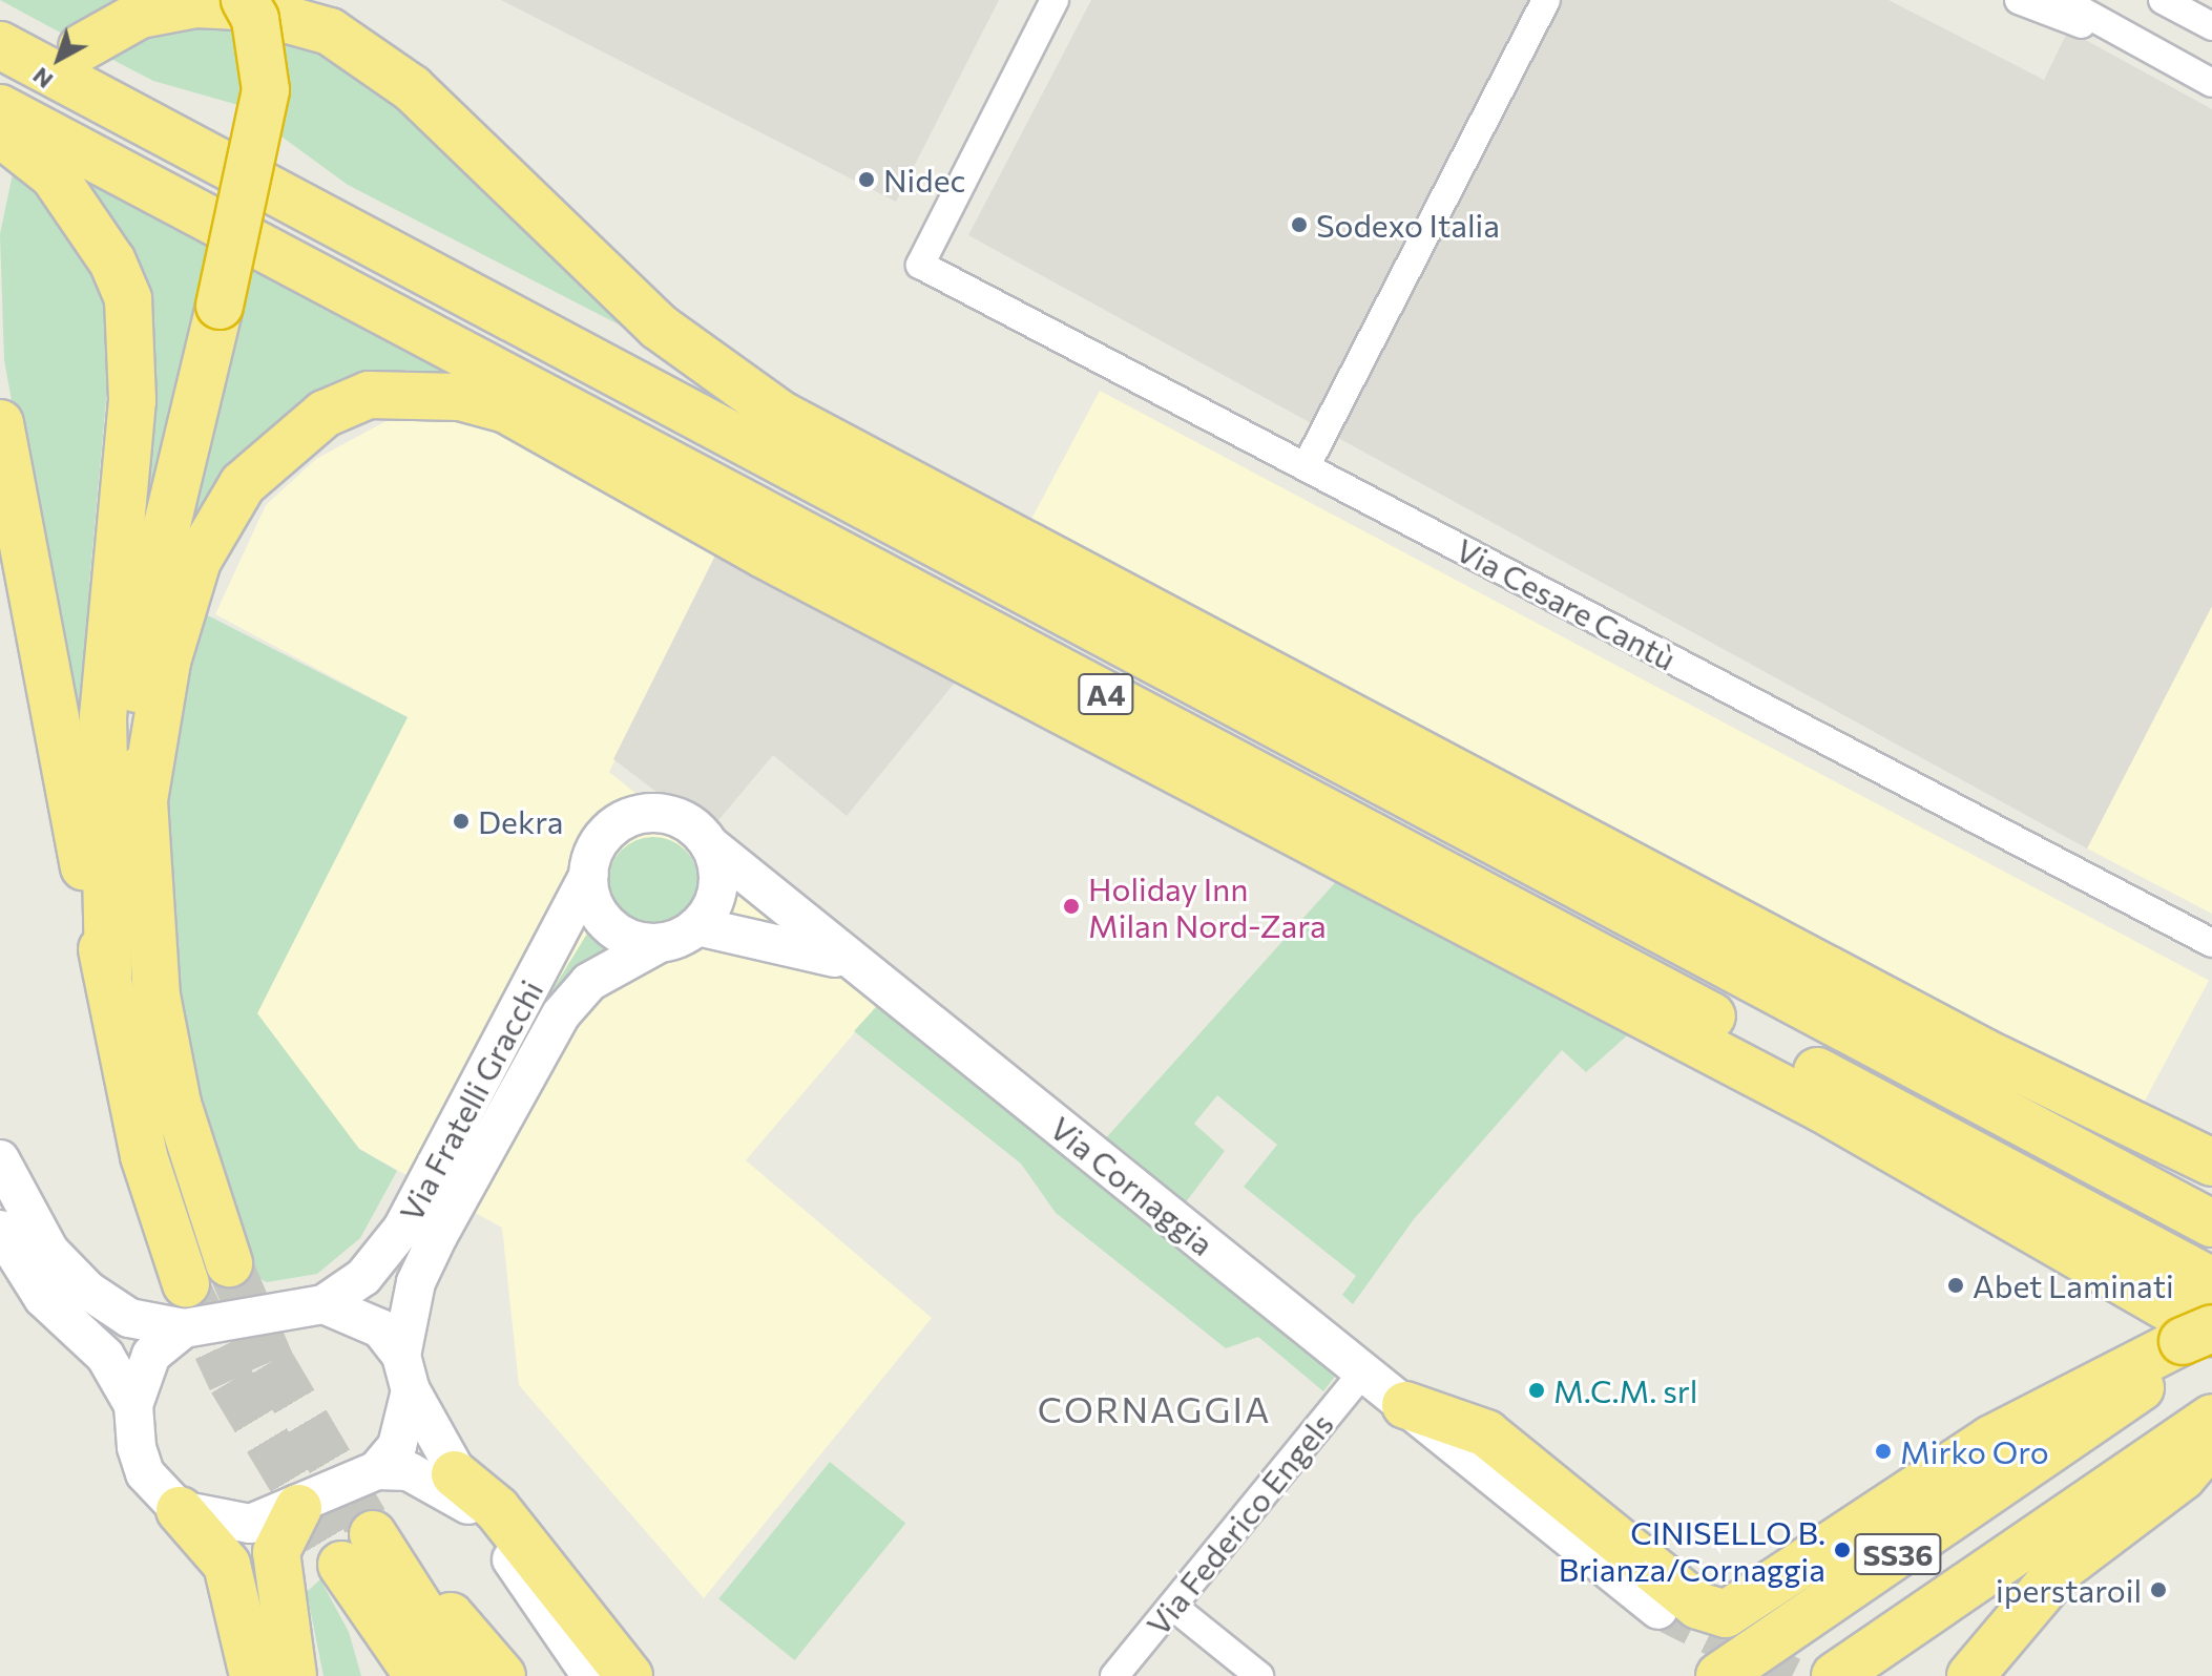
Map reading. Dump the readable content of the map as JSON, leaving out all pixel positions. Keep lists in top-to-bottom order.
{
  "streets": {
    "highway": ["A4", "SS36"],
    "street": [
      "Via Cesare Cantù",
      "Via Fratelli Gracchi",
      "Via Cornaggia",
      "Via Federico Engels"
    ]
  },
  "crossings": [
    ["Via Fratelli Gracchi", "Via Cornaggia"],
    ["Via Cornaggia", "Via Federico Engels"]
  ],
  "districts": ["CORNAGGIA"],
  "places": [
    "Nidec",
    "Sodexo Italia",
    "Dekra",
    "Holiday Inn Milan Nord-Zara",
    "Abet Laminati",
    "M.C.M. srl",
    "Mirko Oro",
    "CINISELLO B. Brianza/Cornaggia",
    "iperstaroil"
  ],
  "north": "bottom left"
}
